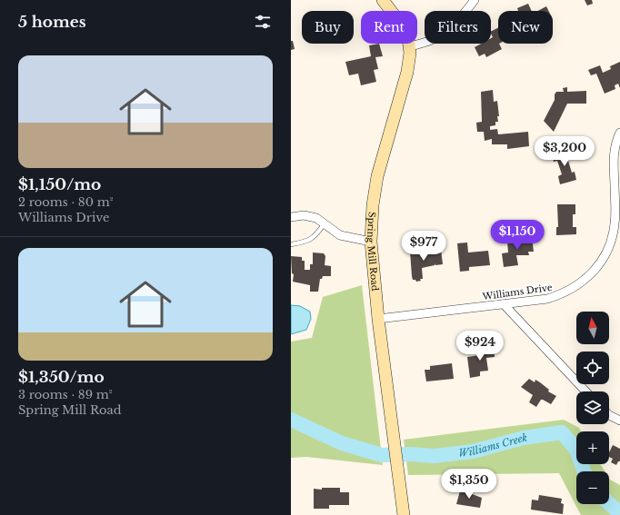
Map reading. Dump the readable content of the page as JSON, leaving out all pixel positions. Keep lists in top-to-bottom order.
{
  "streets": {
    "street": ["Spring Mill Road", "Williams Drive"]
  },
  "crossings": [
    ["Spring Mill Road", "Williams Drive"]
  ],
  "water": ["Williams Creek"],
  "north": "top",
  "page": {
    "heading": "5 homes",
    "chip": [
      "Buy",
      "Rent",
      "Filters",
      "New"
    ],
    "list": [
      {
        "name": "$1,150/mo",
        "note": "2 rooms · 80 m² · Williams Drive"
      },
      {
        "name": "$1,350/mo",
        "note": "3 rooms · 89 m² · Spring Mill Road"
      }
    ],
    "price": [
      "$3,200",
      "$1,150",
      "$977",
      "$924",
      "$1,350"
    ],
    "map_buttons": ["+", "−"]
  }
}
